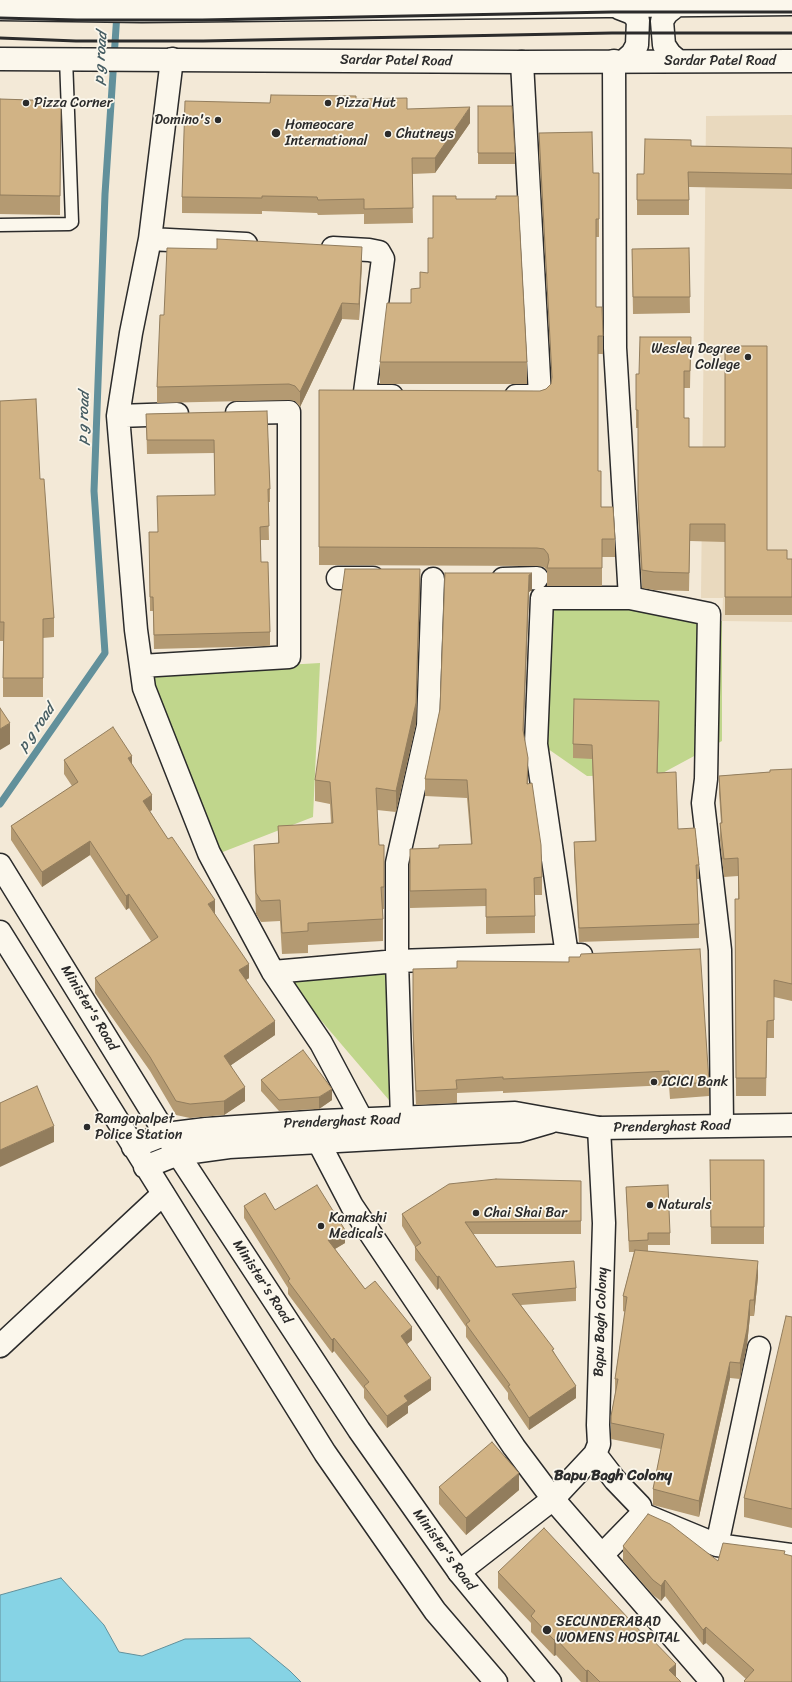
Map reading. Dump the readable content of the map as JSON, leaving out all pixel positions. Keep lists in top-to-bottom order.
{
  "streets": {
    "street": [
      "Sardar Patel Road",
      "Minister's Road",
      "Prenderghast Road",
      "Bqpu Bagh Colony"
    ]
  },
  "crossings": [
    ["Minister's Road", "Prenderghast Road"],
    ["Prenderghast Road", "Bqpu Bagh Colony"]
  ],
  "districts": ["Bapu Bagh Colony"],
  "water": ["p g road"],
  "places": [
    "Pizza Corner",
    "Pizza Hut",
    "Domino's",
    "Homeocare International",
    "Chutneys",
    "Wesley Degree College",
    "ICICI Bank",
    "Ramgopalpet Police Station",
    "Naturals",
    "Chai Shai Bar",
    "Kamakshi Medicals",
    "SECUNDERABAD WOMENS HOSPITAL"
  ]
}
